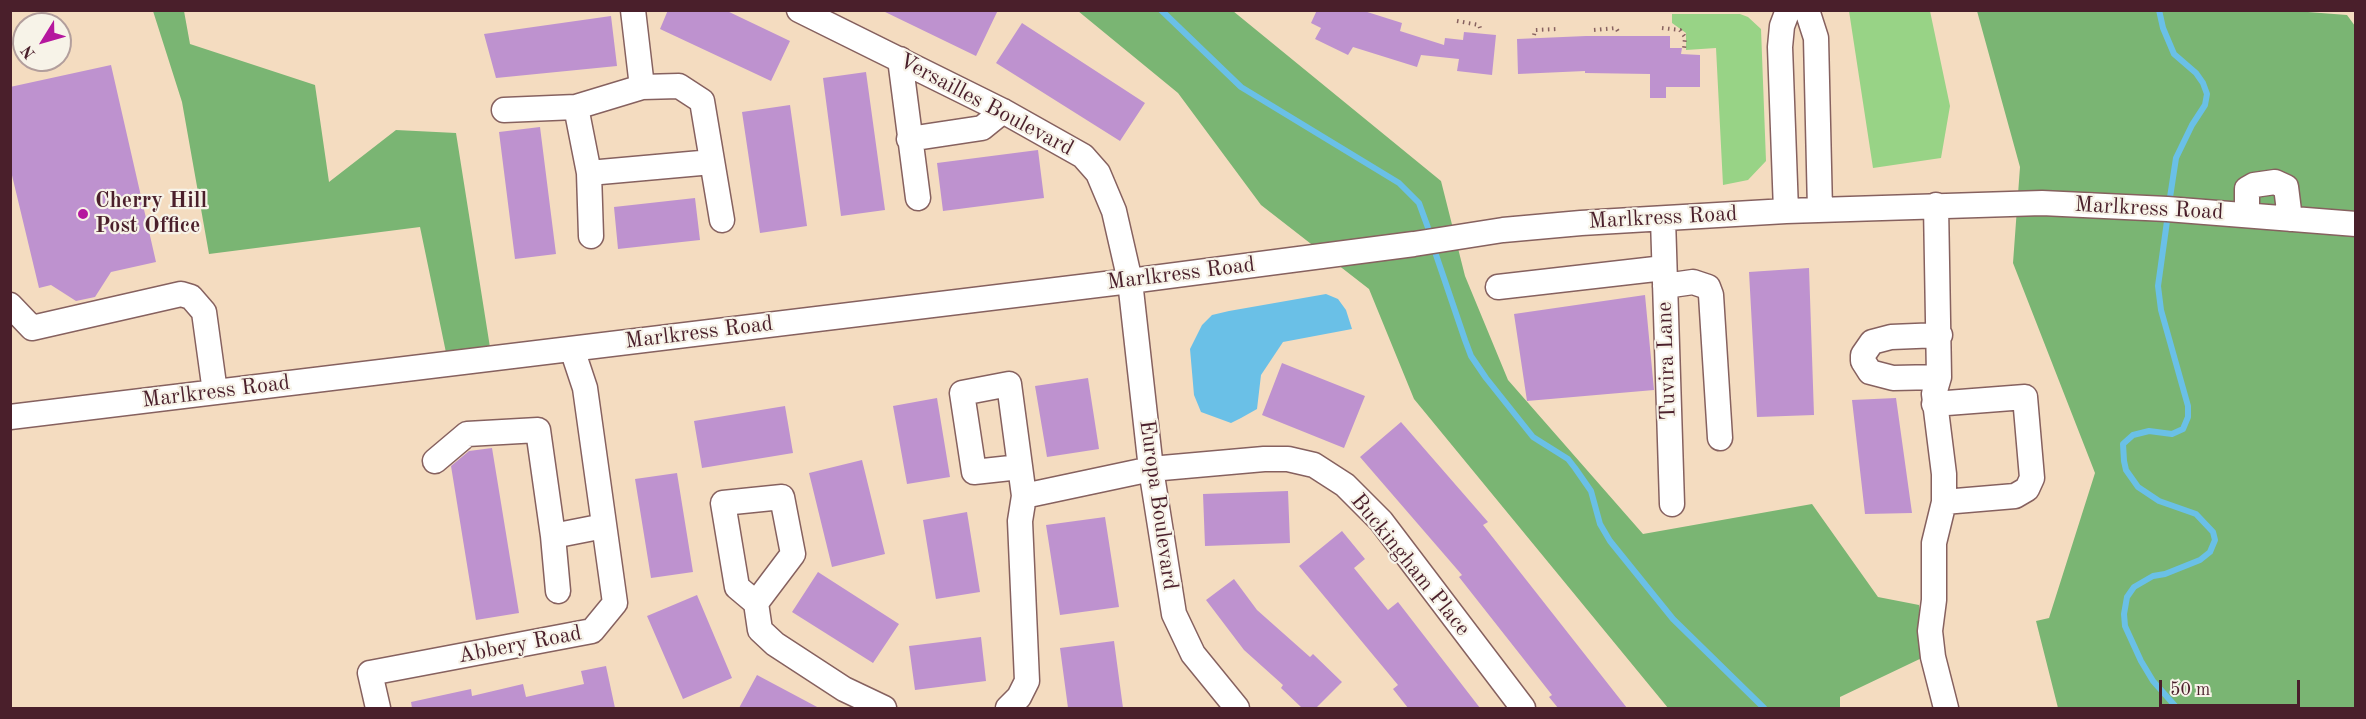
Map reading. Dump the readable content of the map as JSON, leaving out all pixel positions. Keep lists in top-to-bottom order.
{
  "streets": {
    "street": [
      "Versailles Boulevard",
      "Marlkress Road",
      "Tuvira Lane",
      "Europa Boulevard",
      "Buckingham Place",
      "Abbery Road"
    ]
  },
  "crossings": [
    ["Versailles Boulevard", "Marlkress Road"],
    ["Versailles Boulevard", "Europa Boulevard"],
    ["Marlkress Road", "Tuvira Lane"],
    ["Marlkress Road", "Europa Boulevard"],
    ["Marlkress Road", "Abbery Road"],
    ["Europa Boulevard", "Buckingham Place"]
  ],
  "places": ["Cherry Hill Post Office"],
  "scale_bar": "50 m",
  "north": "bottom left"
}
